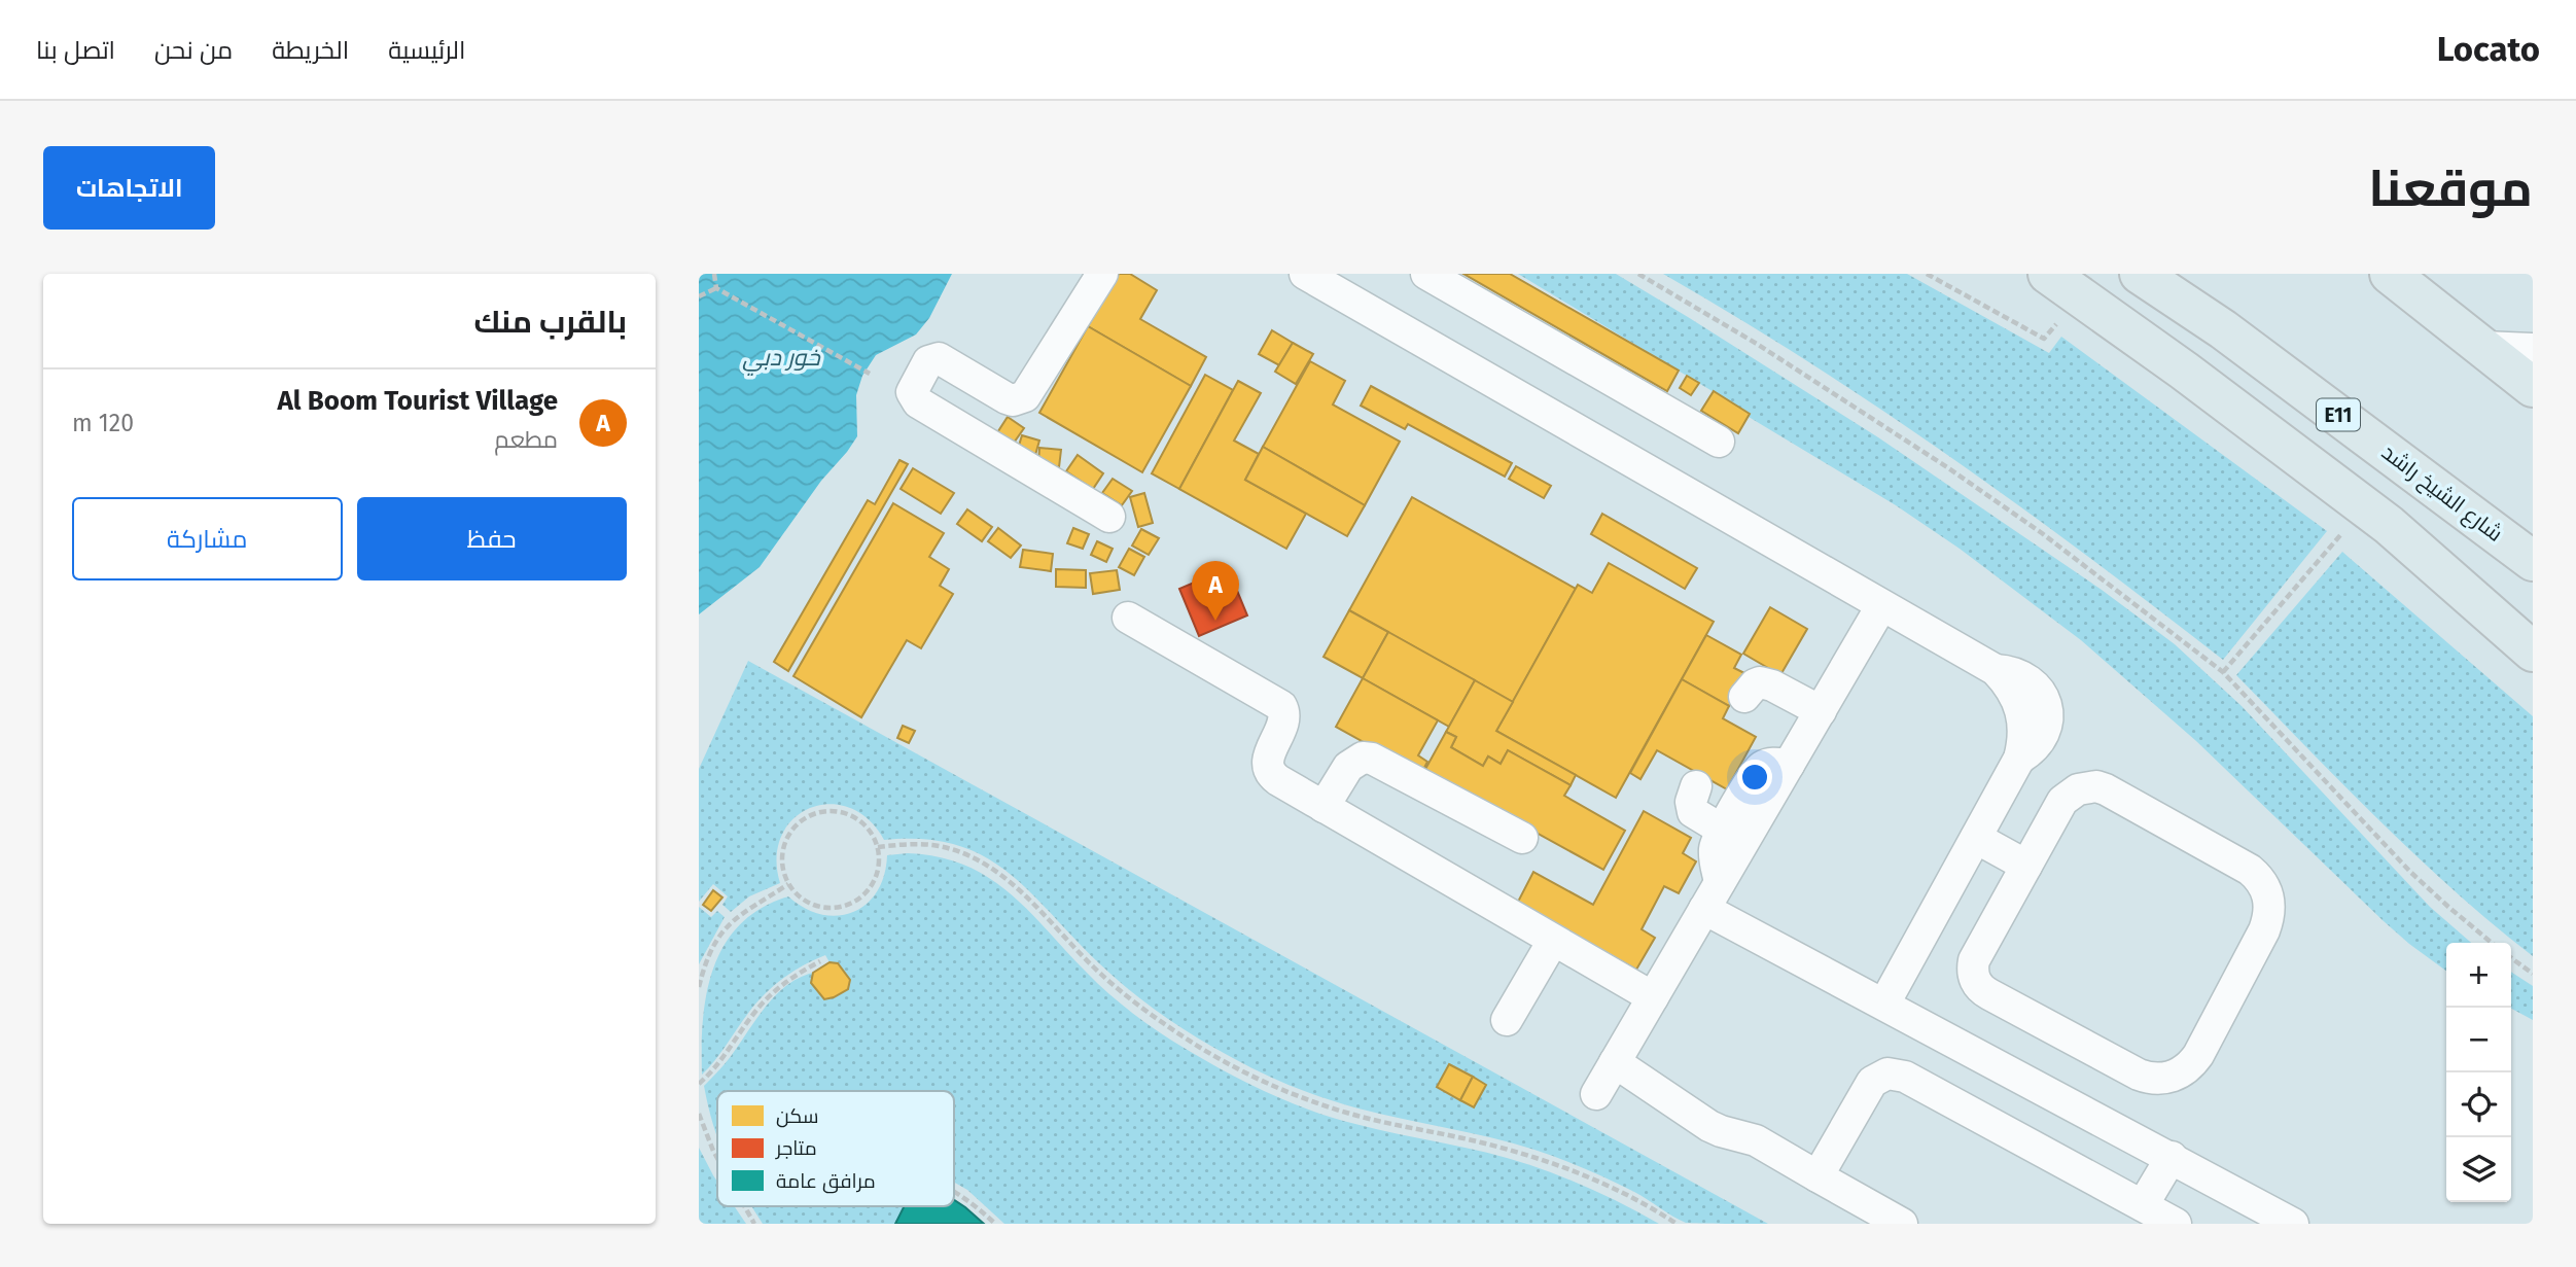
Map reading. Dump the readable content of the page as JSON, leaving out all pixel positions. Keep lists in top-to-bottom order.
{
  "streets": {
    "highway": ["E11", "شارع الشيخ راشد"]
  },
  "water": ["خور دبي"],
  "legend": ["سكن", "متاجر", "مرافق عامة"],
  "page": {
    "header": "Locato",
    "nav": [
      "الرئيسية",
      "الخريطة",
      "من نحن",
      "اتصل بنا"
    ],
    "title": "موقعنا",
    "buttons": [
      "الاتجاهات",
      ["حفظ", "مشاركة"]
    ],
    "heading": "بالقرب منك",
    "list": [
      {
        "mark": "A",
        "name": "Al Boom Tourist Village",
        "note": "مطعم",
        "value": "120 m"
      }
    ],
    "pins": "A",
    "map_buttons": ["+", "−"]
  }
}
